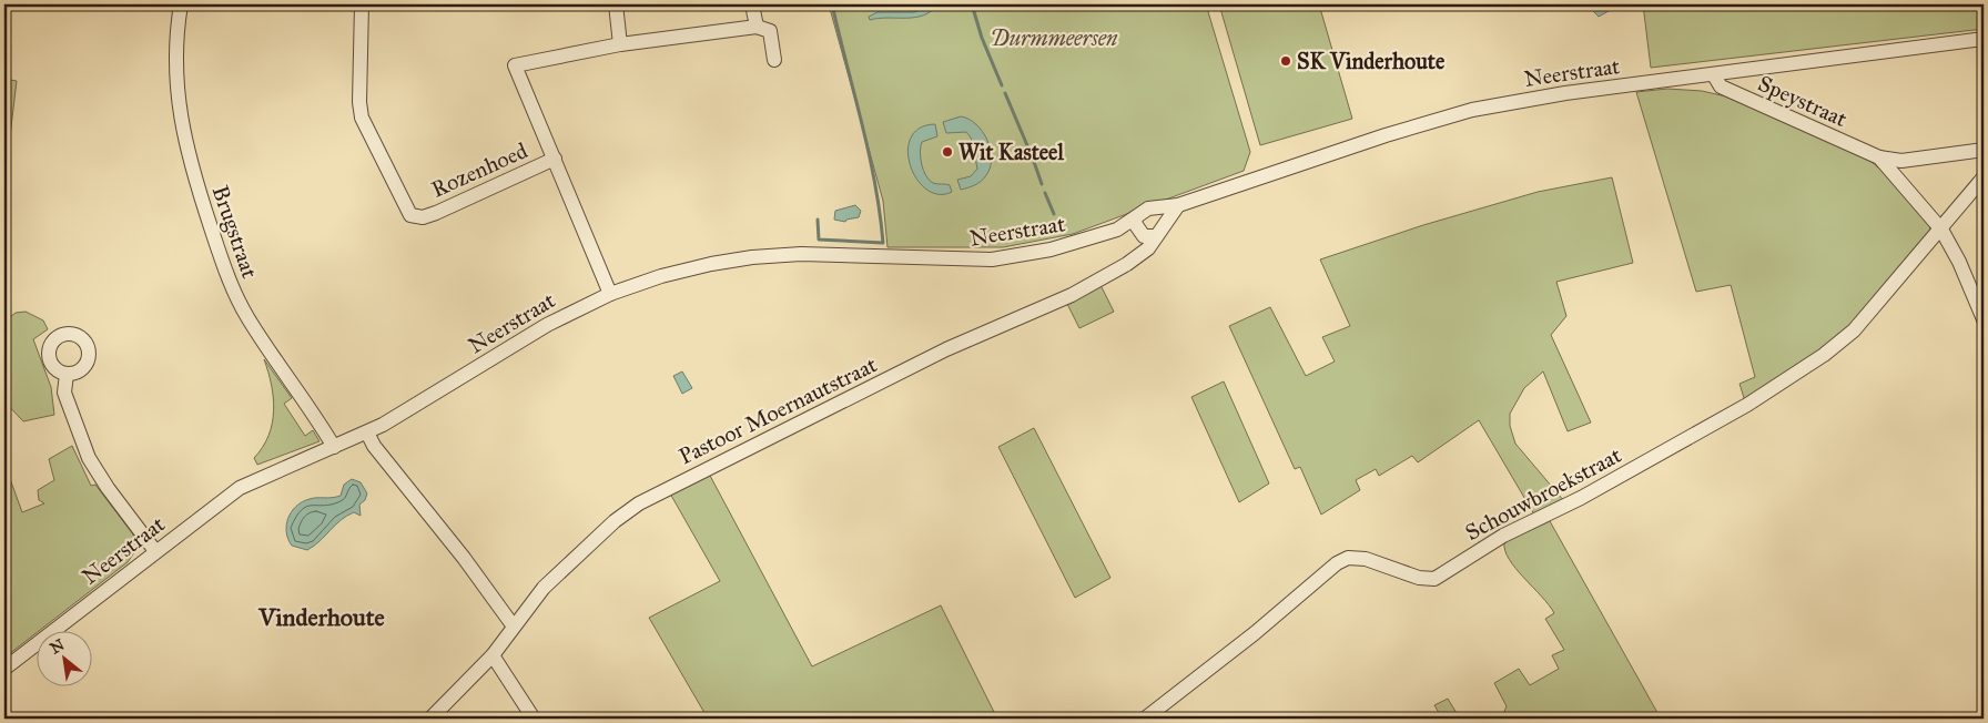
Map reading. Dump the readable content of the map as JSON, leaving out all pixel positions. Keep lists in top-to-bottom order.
{
  "streets": {
    "street": [
      "Neerstraat",
      "Speystraat",
      "Rozenhoed",
      "Brugstraat",
      "Pastoor Moernautstraat",
      "Schouwbroekstraat"
    ]
  },
  "crossings": [
    ["Neerstraat", "Speystraat"],
    ["Neerstraat", "Rozenhoed"],
    ["Neerstraat", "Brugstraat"],
    ["Neerstraat", "Pastoor Moernautstraat"],
    ["Speystraat", "Schouwbroekstraat"]
  ],
  "districts": ["Vinderhoute"],
  "parks": ["Durmmeersen"],
  "places": ["SK Vinderhoute", "Wit Kasteel"],
  "north": "top left"
}
